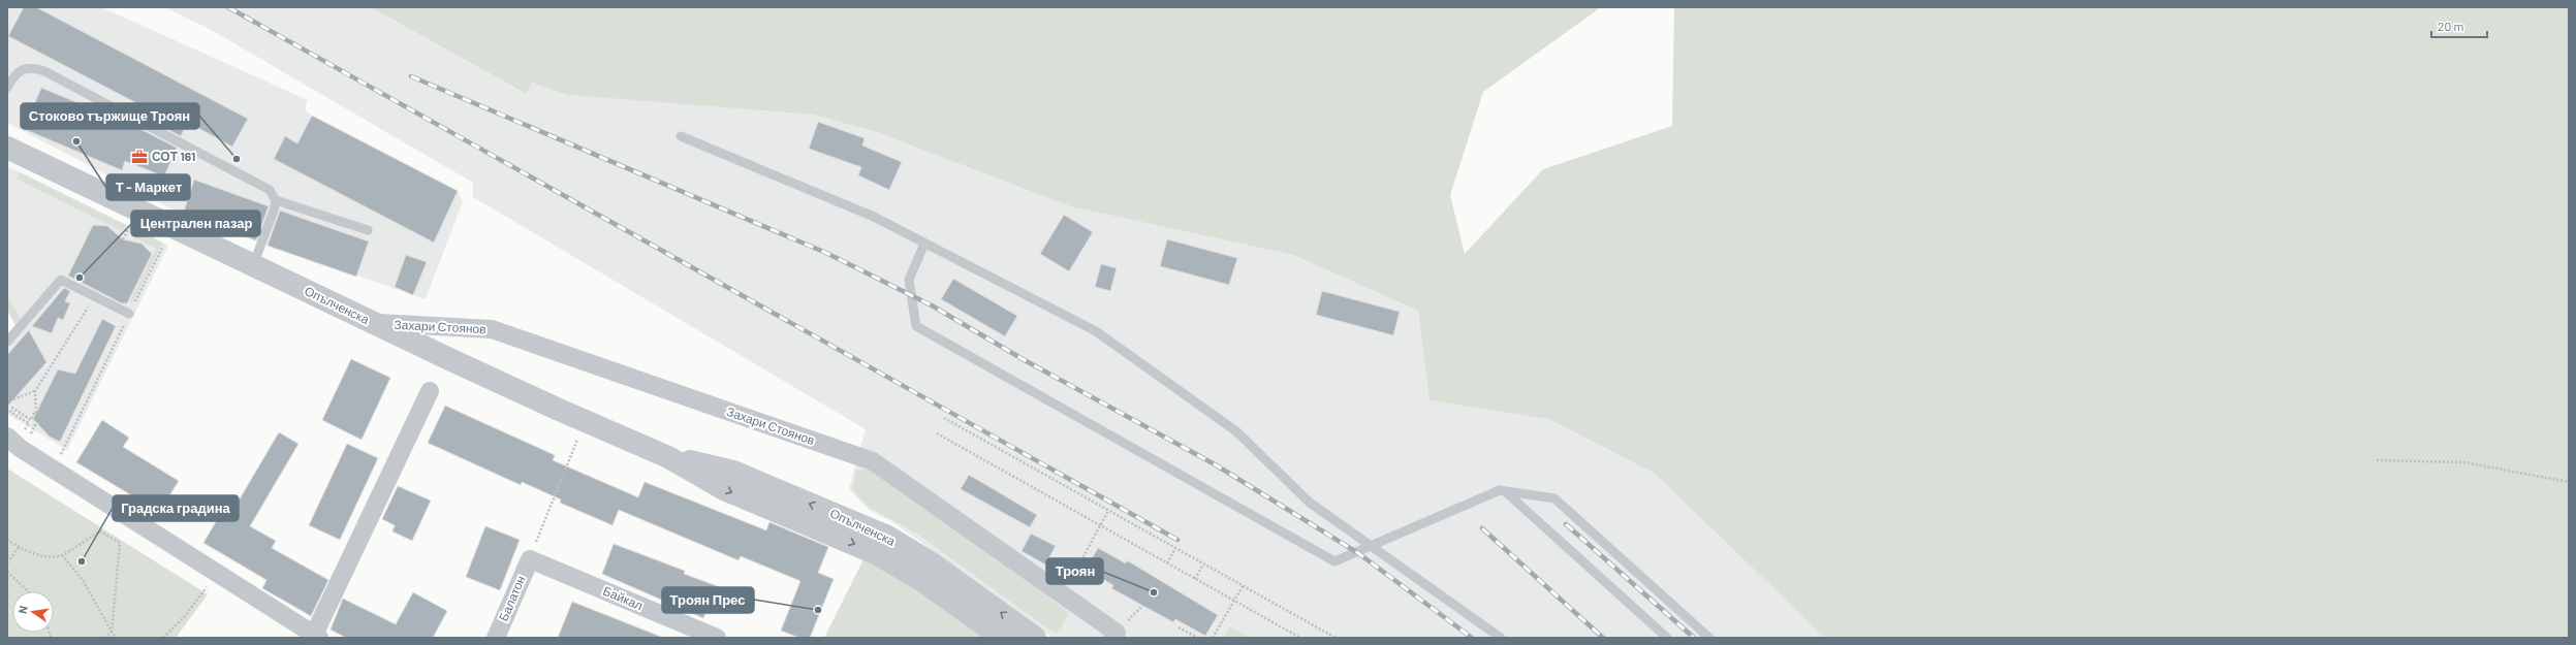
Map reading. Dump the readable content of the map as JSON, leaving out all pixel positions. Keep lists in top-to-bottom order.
{
  "streets": {
    "street": [
      "Опълченска",
      "Захари Стоянов",
      "Балатон",
      "Байкал"
    ]
  },
  "crossings": [
    ["Опълченска", "Захари Стоянов"],
    ["Балатон", "Байкал"]
  ],
  "places": {
    "other": [
      "Т - Маркет",
      "Стоково тържище Троян",
      "Централен пазар",
      "Градска градина",
      "Троян",
      "Троян Прес"
    ],
    "office": ["СОТ 161"]
  },
  "scale_bar": "20 m",
  "north": "left"
}
